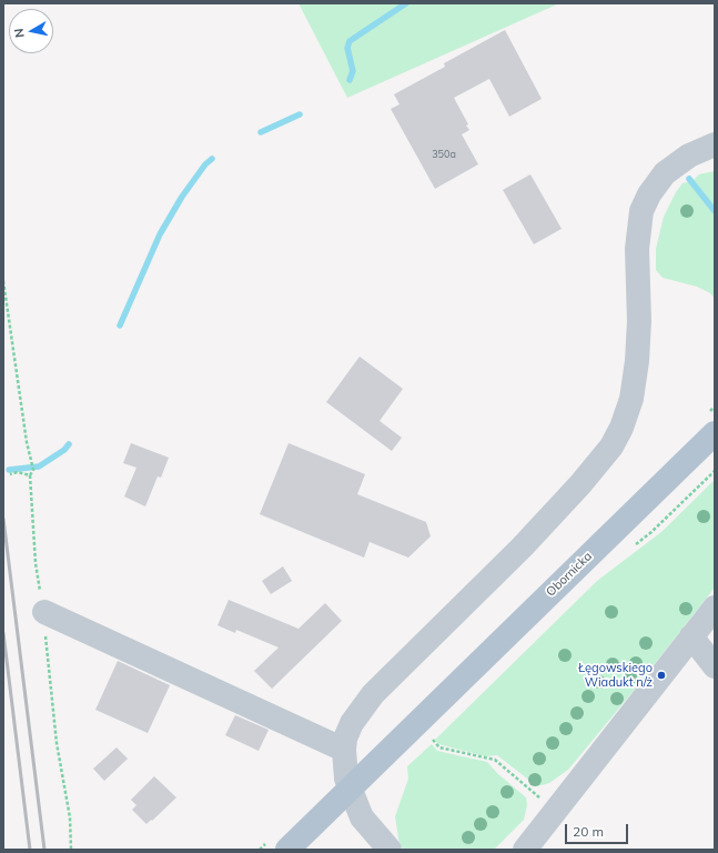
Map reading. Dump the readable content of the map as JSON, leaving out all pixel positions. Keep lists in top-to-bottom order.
{
  "streets": {
    "main road": ["Obornicka"]
  },
  "places": ["Łęgowskiego Wiadukt n/ż"],
  "house_numbers": ["350a"],
  "scale_bar": "20 m",
  "north": "left"
}
